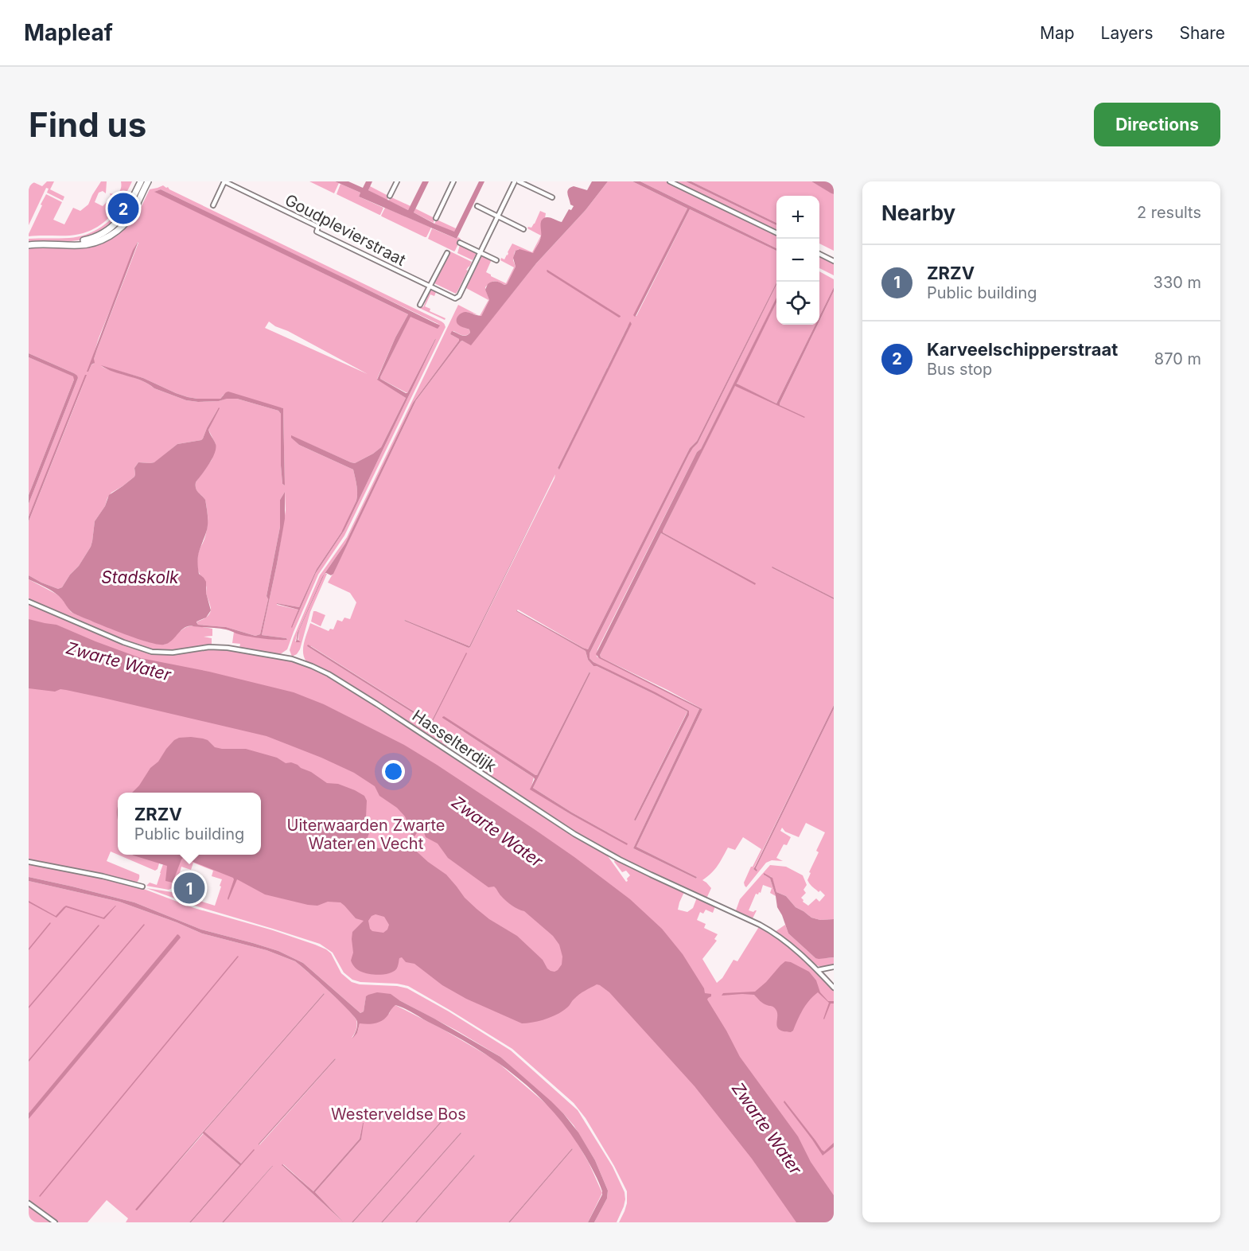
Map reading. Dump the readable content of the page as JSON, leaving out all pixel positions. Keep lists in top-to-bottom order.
{
  "streets": {
    "street": ["Goudplevierstraat", "Hasselterdijk"]
  },
  "water": ["Stadskolk", "Zwarte Water"],
  "parks": ["Uiterwaarden Zwarte Water en Vecht", "Westerveldse Bos"],
  "page": {
    "header": "Mapleaf",
    "nav": ["Map", "Layers", "Share"],
    "buttons": "Directions",
    "title": "Find us",
    "heading": ["Nearby", "2 results"],
    "pins": ["2", "1"],
    "map_buttons": ["+", "−"],
    "list": [
      {
        "mark": "1",
        "name": "ZRZV",
        "note": "Public building",
        "value": "330 m"
      },
      {
        "mark": "2",
        "name": "Karveelschipperstraat",
        "note": "Bus stop",
        "value": "870 m"
      }
    ],
    "popup": ["ZRZV", "Public building"]
  }
}
